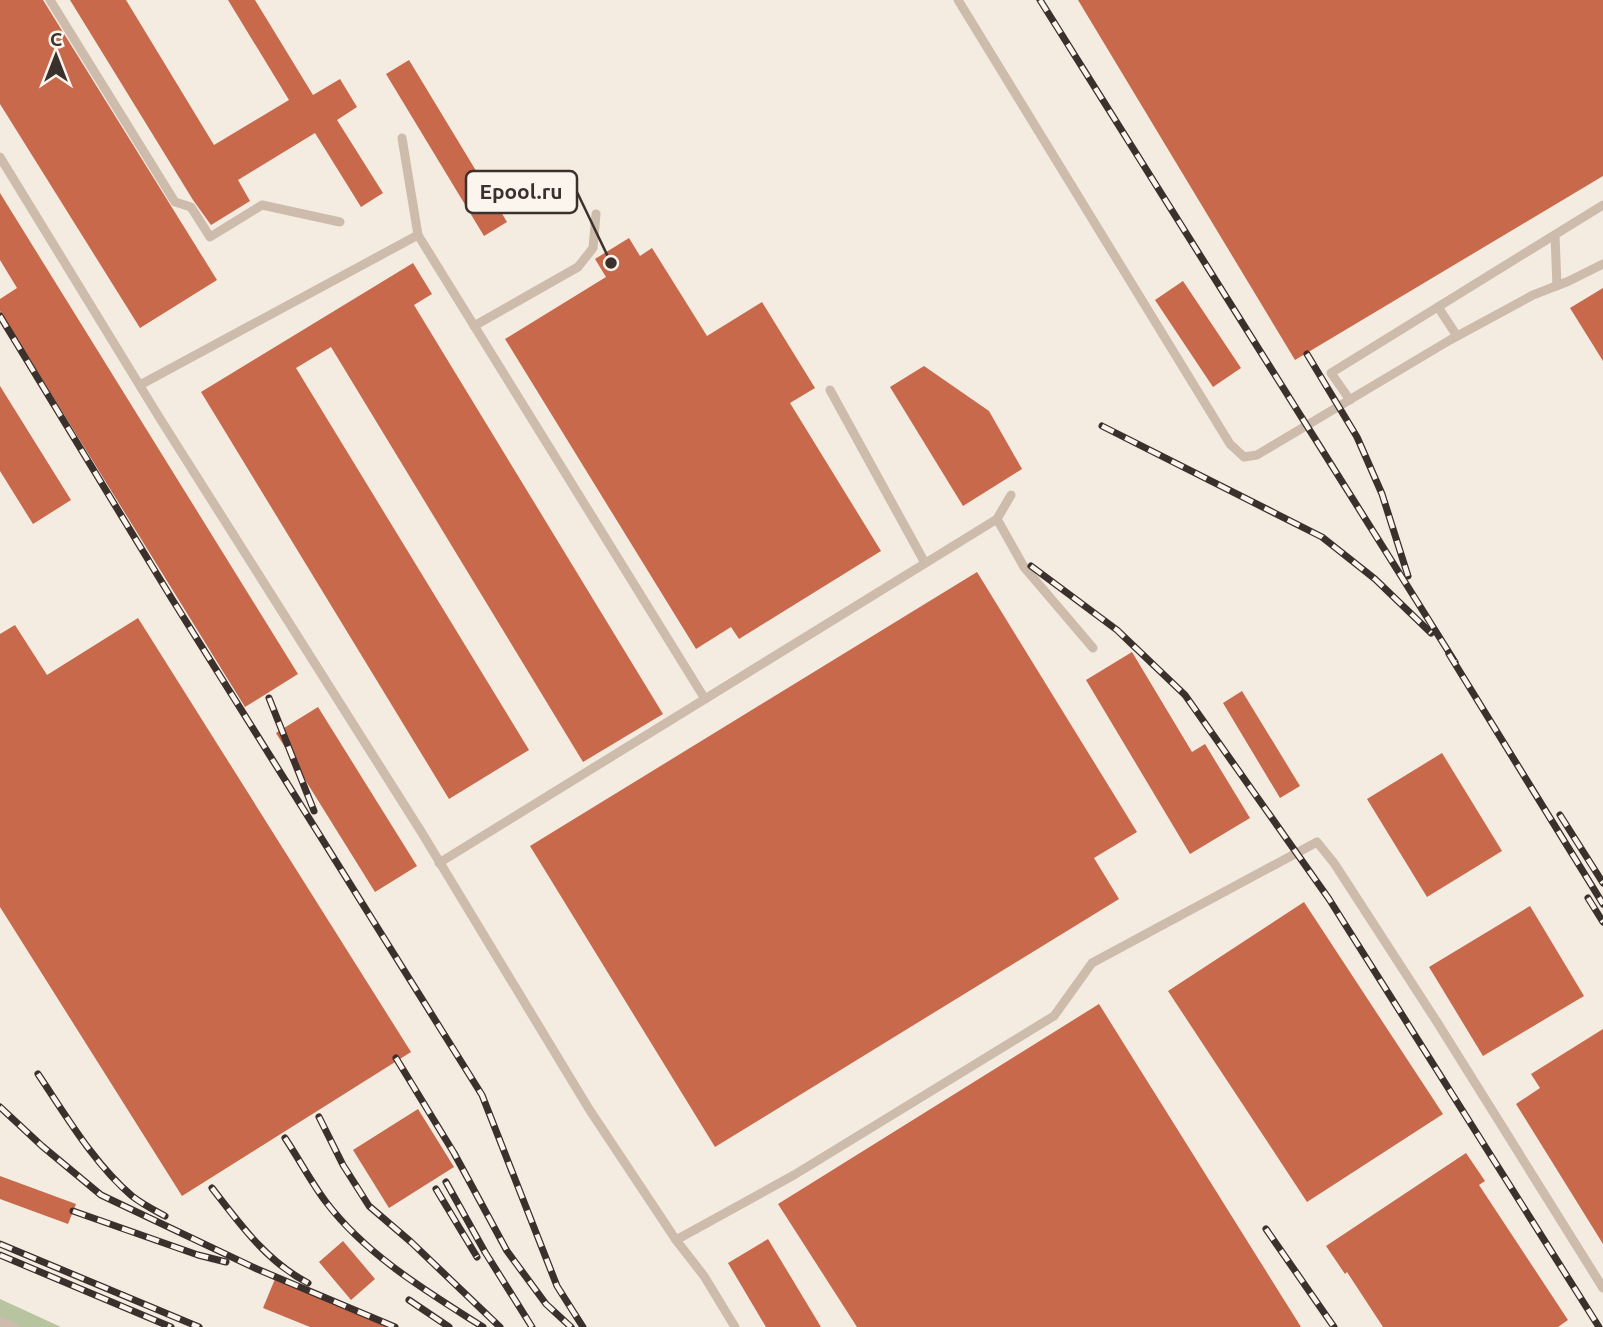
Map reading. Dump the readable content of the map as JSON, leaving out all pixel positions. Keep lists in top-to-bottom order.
{
  "places": ["Epool.ru"],
  "north": "top"
}
